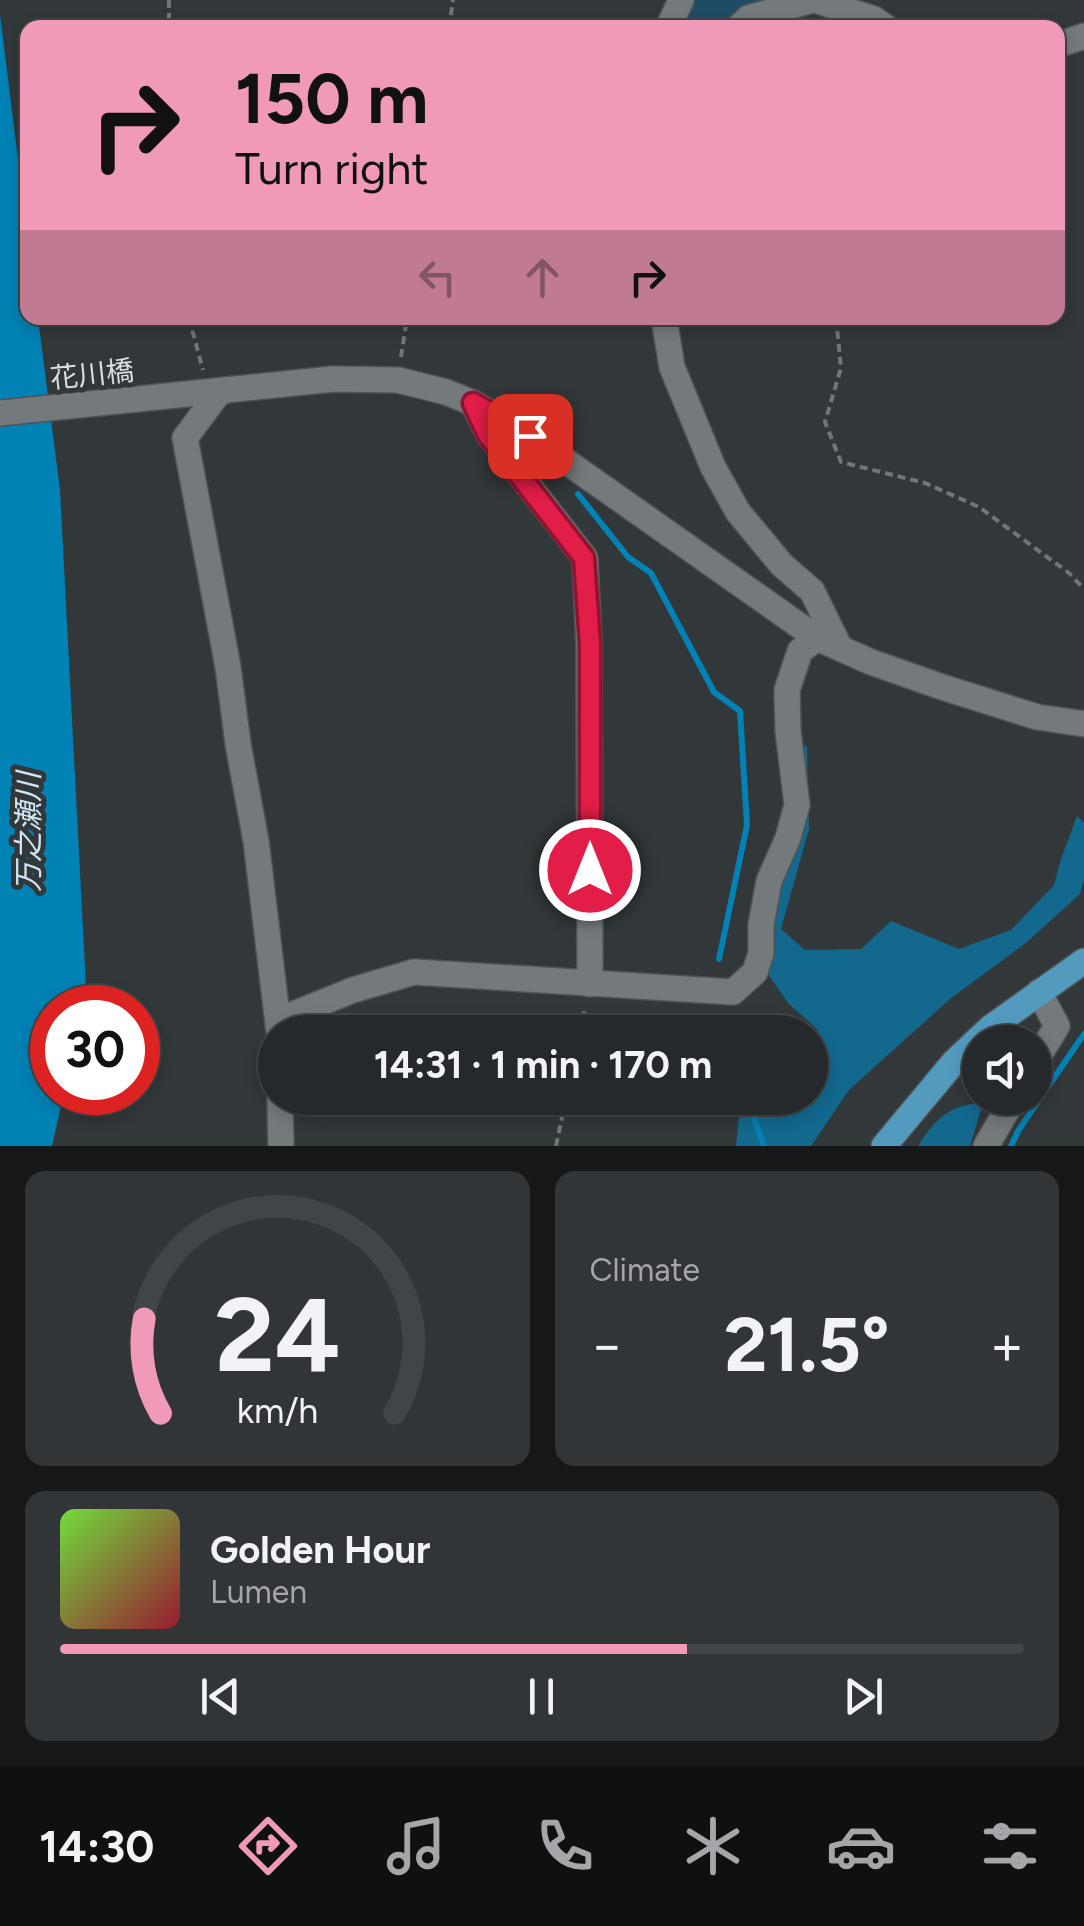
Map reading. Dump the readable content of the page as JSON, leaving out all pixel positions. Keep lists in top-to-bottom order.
{
  "streets": {
    "street": ["花川橋"]
  },
  "water": ["万之瀬川"],
  "page": {
    "turn": ["150 m", "Turn right"],
    "limit": "30",
    "trip": "14:31 · 1 min · 170 m",
    "tile": "Climate",
    "heat": ["−", "21.5°", "+"],
    "song": ["Golden Hour", "Lumen"],
    "tabs": "14:30",
    "gauge": ["24", "km/h"]
  }
}
